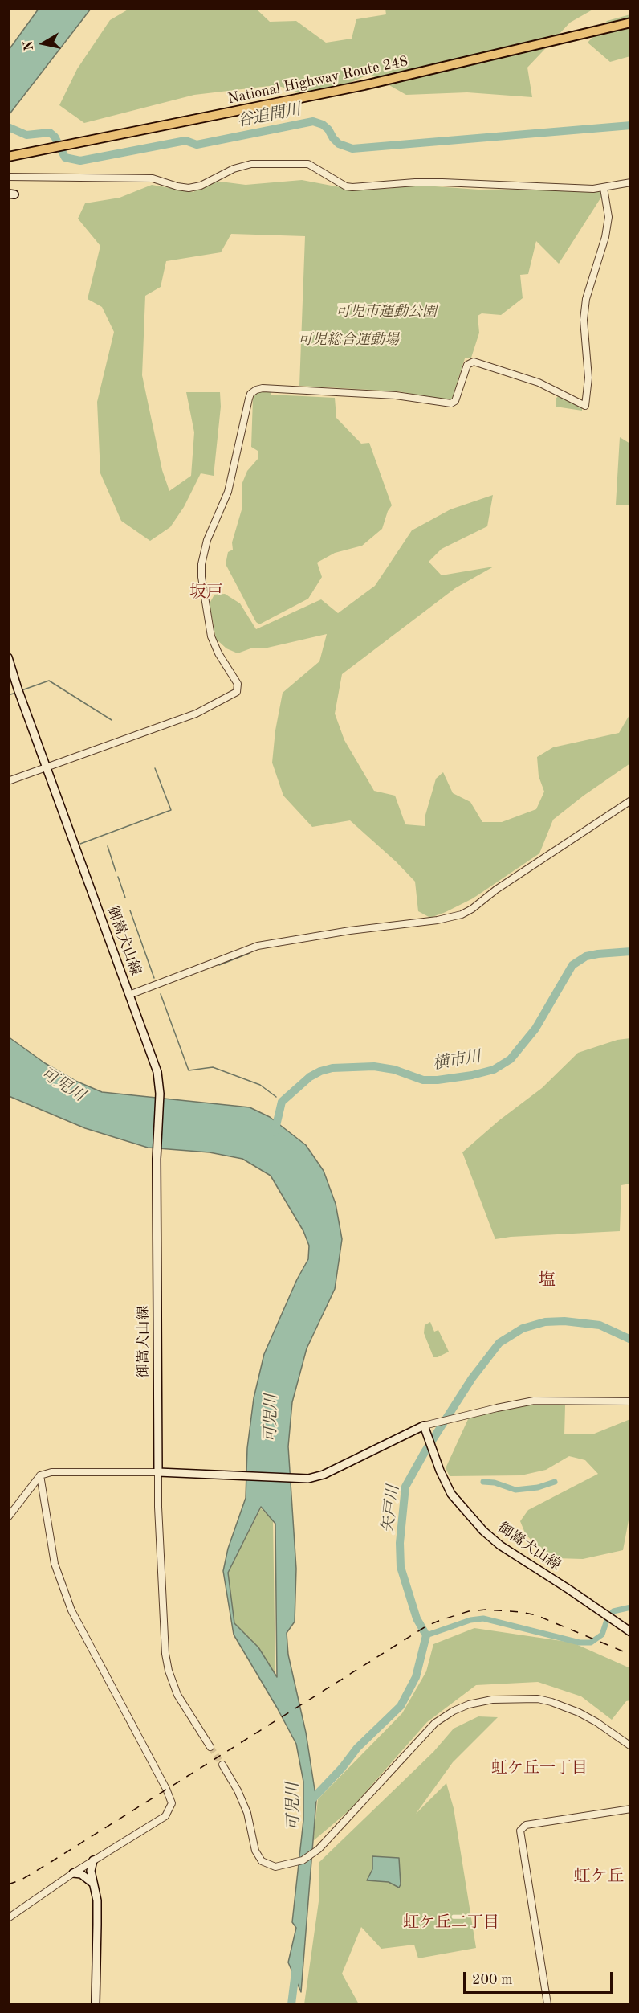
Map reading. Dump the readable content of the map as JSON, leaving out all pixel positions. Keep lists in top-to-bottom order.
{
  "streets": {
    "highway": ["National Highway Route 248"],
    "main road": ["御嵩犬山線"]
  },
  "districts": [
    "坂戸",
    "塩",
    "虹ケ丘一丁目",
    "虹ケ丘",
    "虹ケ丘二丁目"
  ],
  "water": [
    "谷追間川",
    "横市川",
    "可児川",
    "矢戸川"
  ],
  "parks": ["可児市運動公園", "可児総合運動場"],
  "scale_bar": "200 m",
  "north": "left"
}
